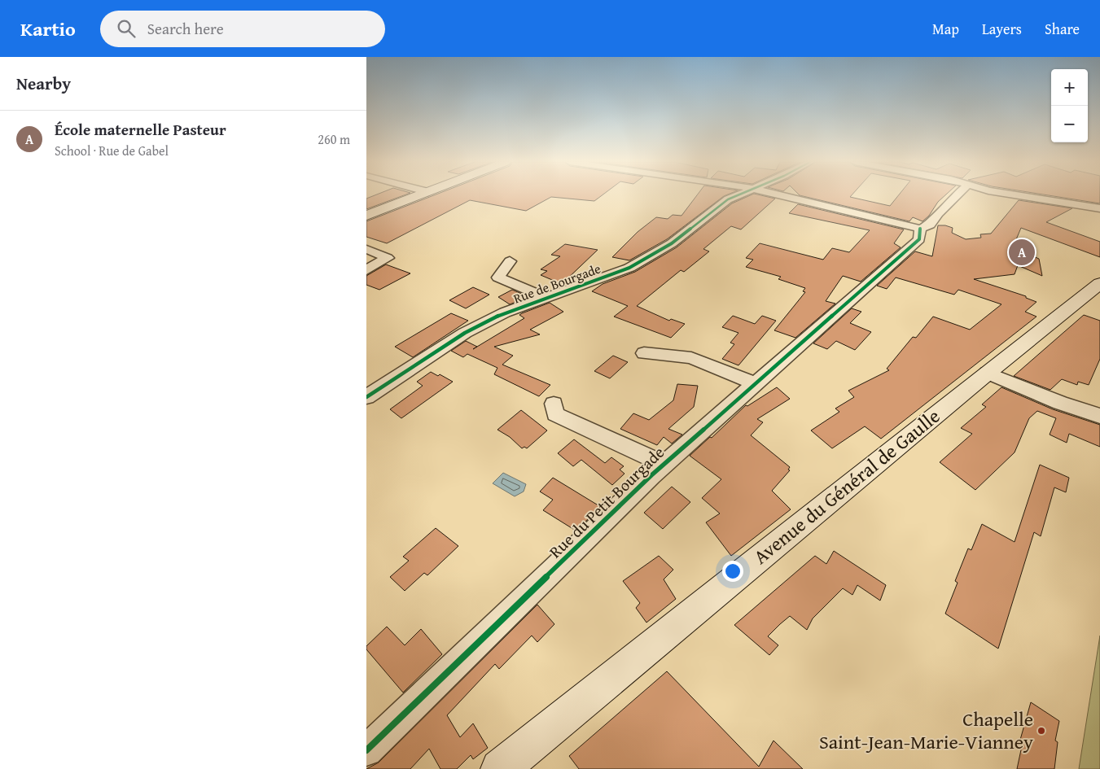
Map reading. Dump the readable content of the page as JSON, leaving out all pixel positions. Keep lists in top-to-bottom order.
{
  "streets": {
    "main road": ["Avenue du Général de Gaulle"],
    "street": ["Rue de Bourgade", "Rue du Petit Bourgade"]
  },
  "places": ["Chapelle Saint-Jean-Marie-Vianney"],
  "page": {
    "header": "Kartio",
    "search": "Search here",
    "nav": ["Map", "Layers", "Share"],
    "heading": "Nearby",
    "map_buttons": ["+", "−"],
    "list": [
      {
        "mark": "A",
        "name": "École maternelle Pasteur",
        "note": "School · Rue de Gabel",
        "value": "260 m"
      }
    ],
    "pins": "A"
  }
}
